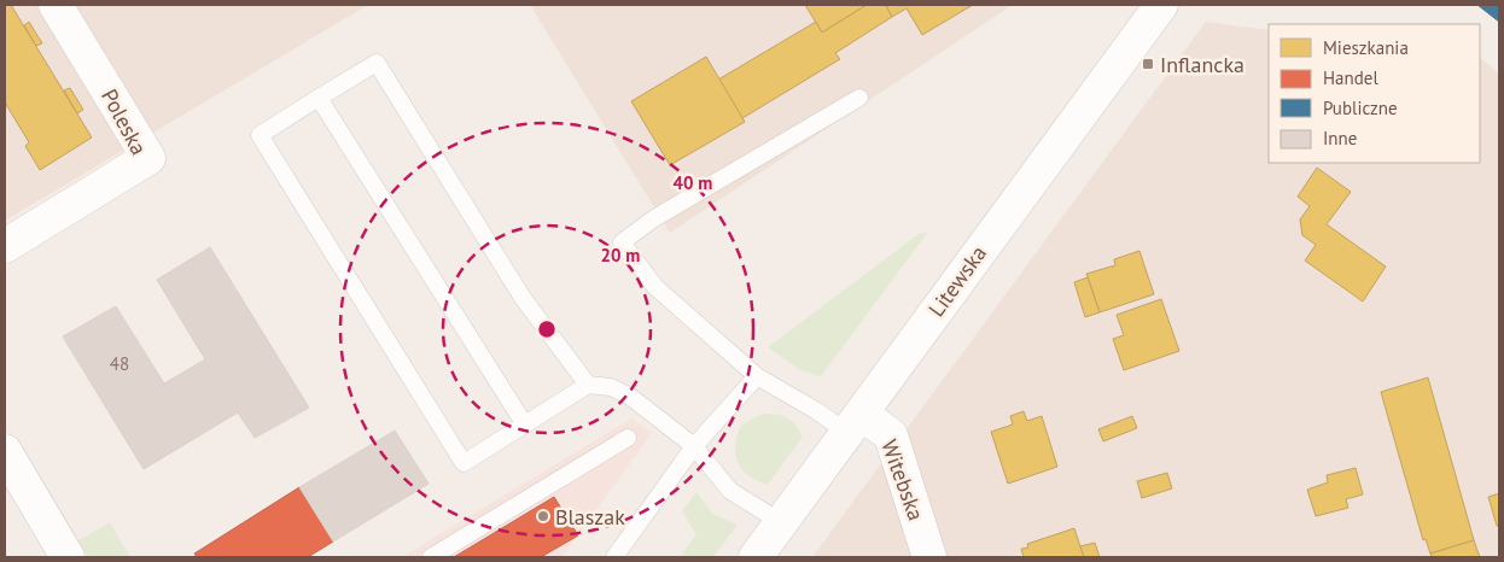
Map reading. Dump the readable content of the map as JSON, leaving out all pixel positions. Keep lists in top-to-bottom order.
{
  "streets": {
    "street": ["Poleska", "Litewska", "Witebska"]
  },
  "crossings": [
    ["Litewska", "Witebska"]
  ],
  "places": {
    "transit": ["Inflancka"],
    "other": ["Blaszak"]
  },
  "house_numbers": ["48"],
  "legend": [
    "Mieszkania",
    "Handel",
    "Publiczne",
    "Inne"
  ],
  "rings": ["40 m", "20 m"]
}
